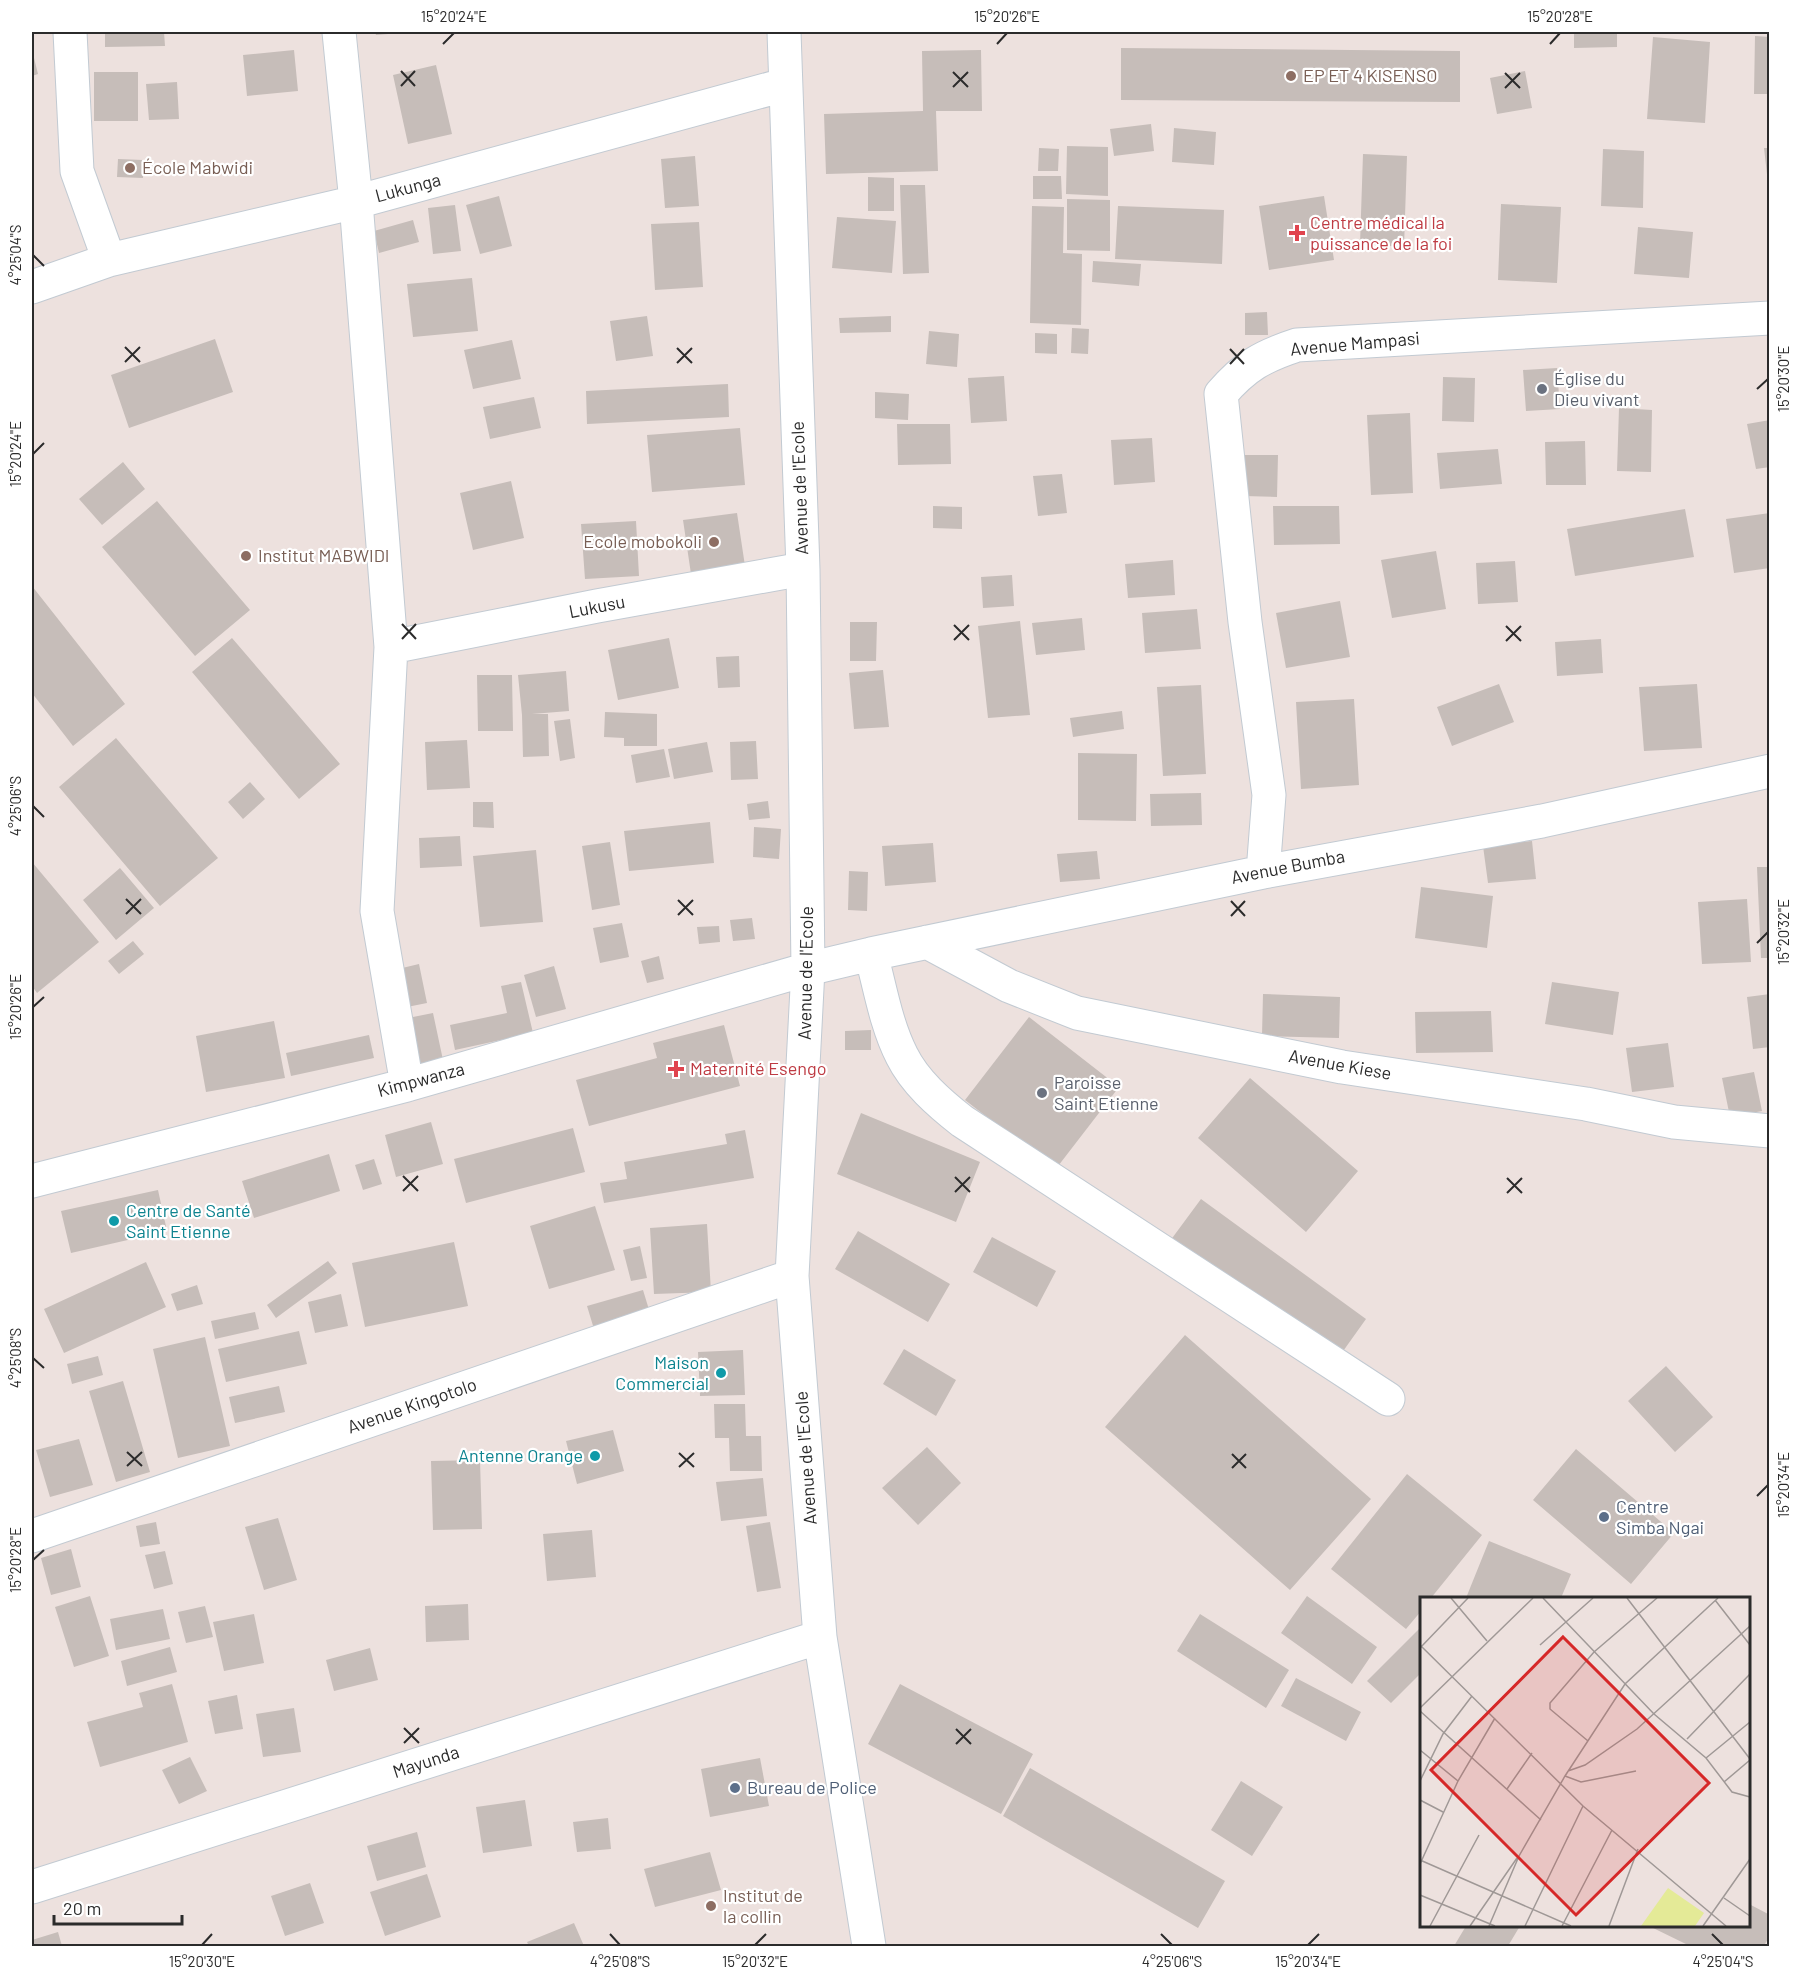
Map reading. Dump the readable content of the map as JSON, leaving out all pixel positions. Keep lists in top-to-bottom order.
{
  "streets": {
    "street": [
      "Lukunga",
      "Avenue Mampasi",
      "Avenue de l'Ecole",
      "Lukusu",
      "Avenue Bumba",
      "Avenue Kiese",
      "Kimpwanza",
      "Avenue Kingotolo",
      "Mayunda"
    ]
  },
  "crossings": [
    ["Lukunga", "Avenue de l'Ecole"],
    ["Avenue Mampasi", "Avenue Bumba"],
    ["Avenue de l'Ecole", "Lukusu"],
    ["Avenue de l'Ecole", "Avenue Bumba"],
    ["Avenue de l'Ecole", "Kimpwanza"],
    ["Avenue de l'Ecole", "Avenue Kingotolo"],
    ["Avenue de l'Ecole", "Mayunda"],
    ["Avenue Bumba", "Avenue Kiese"],
    ["Avenue Bumba", "Kimpwanza"]
  ],
  "places": {
    "other": [
      "EP ET 4 KISENSO",
      "École Mabwidi",
      "Église du Dieu vivant",
      "Ecole mobokoli",
      "Institut MABWIDI",
      "Paroisse Saint Etienne",
      "Centre de Santé Saint Etienne",
      "Maison Commercial",
      "Antenne Orange",
      "Centre Simba Ngai",
      "Bureau de Police",
      "Institut de la collin"
    ],
    "health": ["Centre médical la puissance de la foi", "Maternité Esengo"]
  },
  "scale_bar": "20 m",
  "coordinates": [
    "15°20'24\"E",
    "15°20'26\"E",
    "15°20'28\"E",
    "4°25'04\"S",
    "15°20'30\"E",
    "4°25'06\"S",
    "15°20'32\"E",
    "4°25'08\"S",
    "15°20'34\"E"
  ]
}
